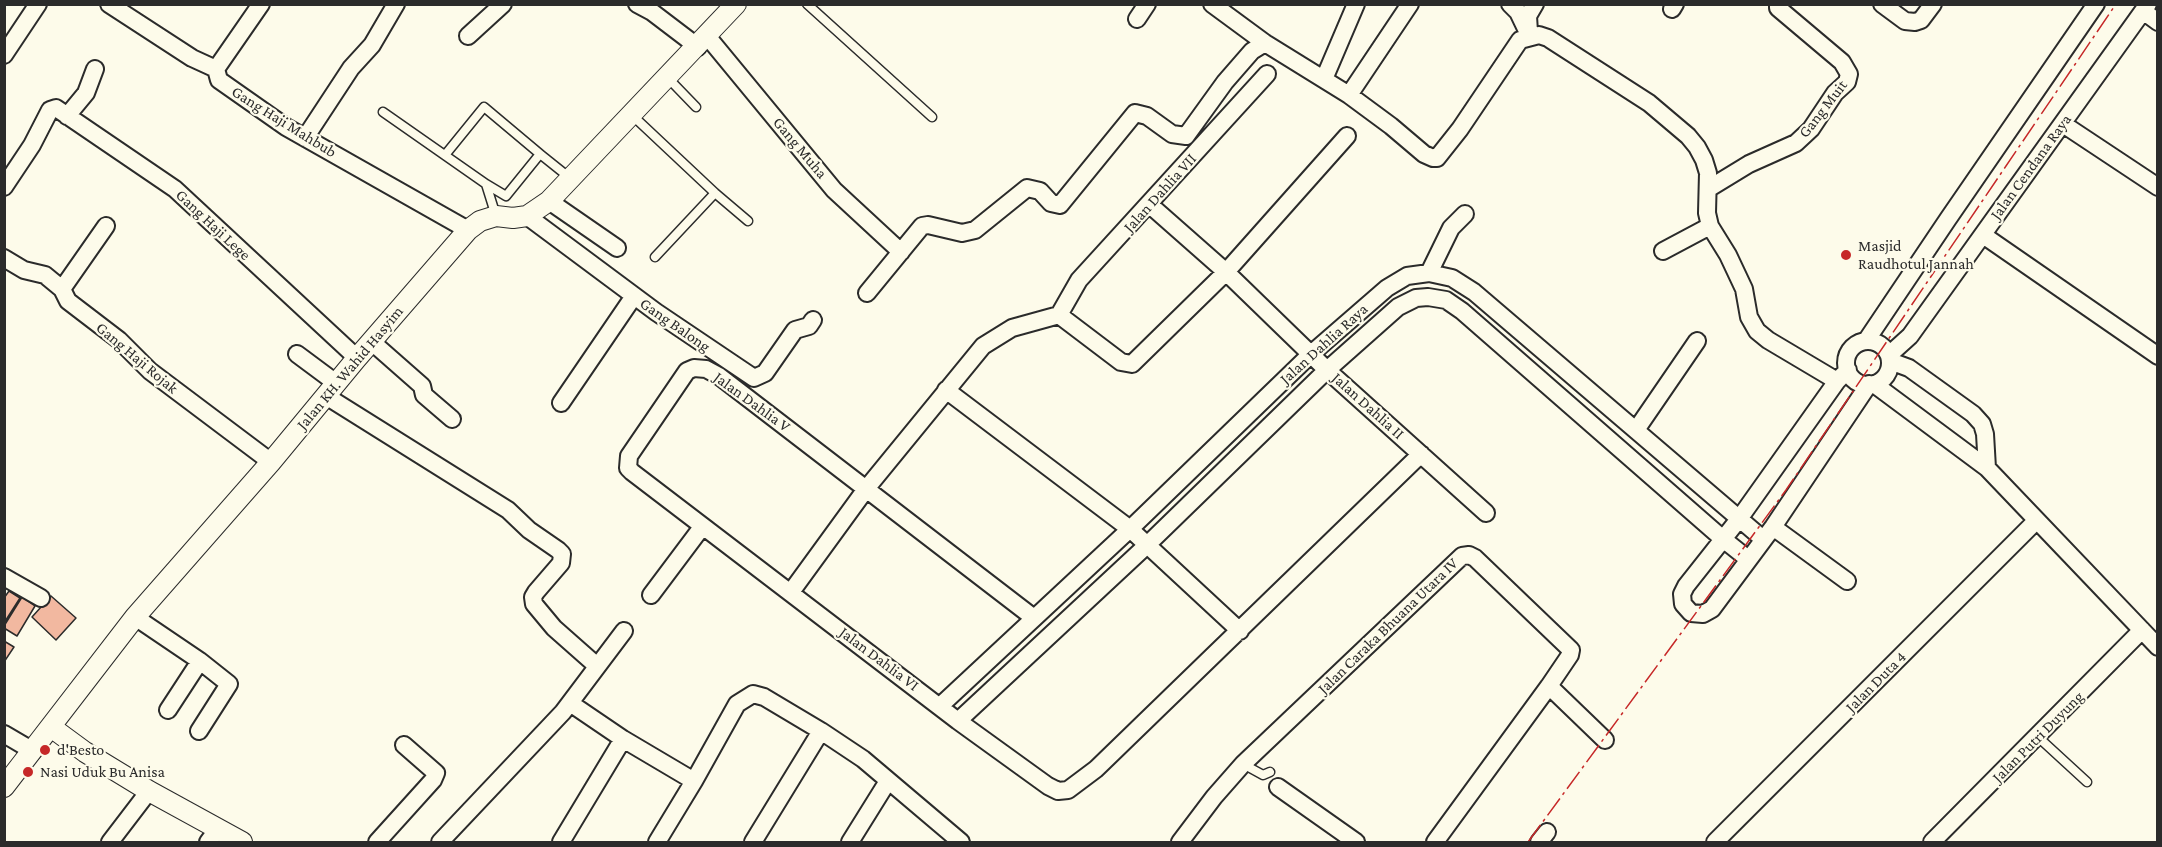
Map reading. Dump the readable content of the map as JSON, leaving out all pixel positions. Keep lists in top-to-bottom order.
{
  "streets": {
    "street": [
      "Gang Muit",
      "Gang Haji Mahbub",
      "Gang Muha",
      "Jalan Cendana Raya",
      "Jalan Dahlia VII",
      "Gang Haji Lege",
      "Gang Balong",
      "Jalan Dahlia Raya",
      "Gang Haji Rojak",
      "Jalan KH. Wahid Hasyim",
      "Jalan Dahlia V",
      "Jalan Dahlia II",
      "Jalan Caraka Bhuana Utara IV",
      "Jalan Dahlia VI",
      "Jalan Duta 4",
      "Jalan Putri Duyung"
    ]
  },
  "crossings": [
    ["Gang Haji Mahbub", "Jalan KH. Wahid Hasyim"],
    ["Jalan Dahlia VII", "Jalan Dahlia II"],
    ["Gang Haji Lege", "Jalan KH. Wahid Hasyim"],
    ["Gang Balong", "Jalan KH. Wahid Hasyim"],
    ["Jalan Dahlia Raya", "Jalan Dahlia V"],
    ["Jalan Dahlia Raya", "Jalan Dahlia II"],
    ["Jalan Dahlia Raya", "Jalan Dahlia VI"],
    ["Gang Haji Rojak", "Jalan KH. Wahid Hasyim"],
    ["Jalan Dahlia V", "Jalan Dahlia VI"]
  ],
  "places": ["Masjid Raudhotul Jannah", "d'Besto", "Nasi Uduk Bu Anisa"]
}
